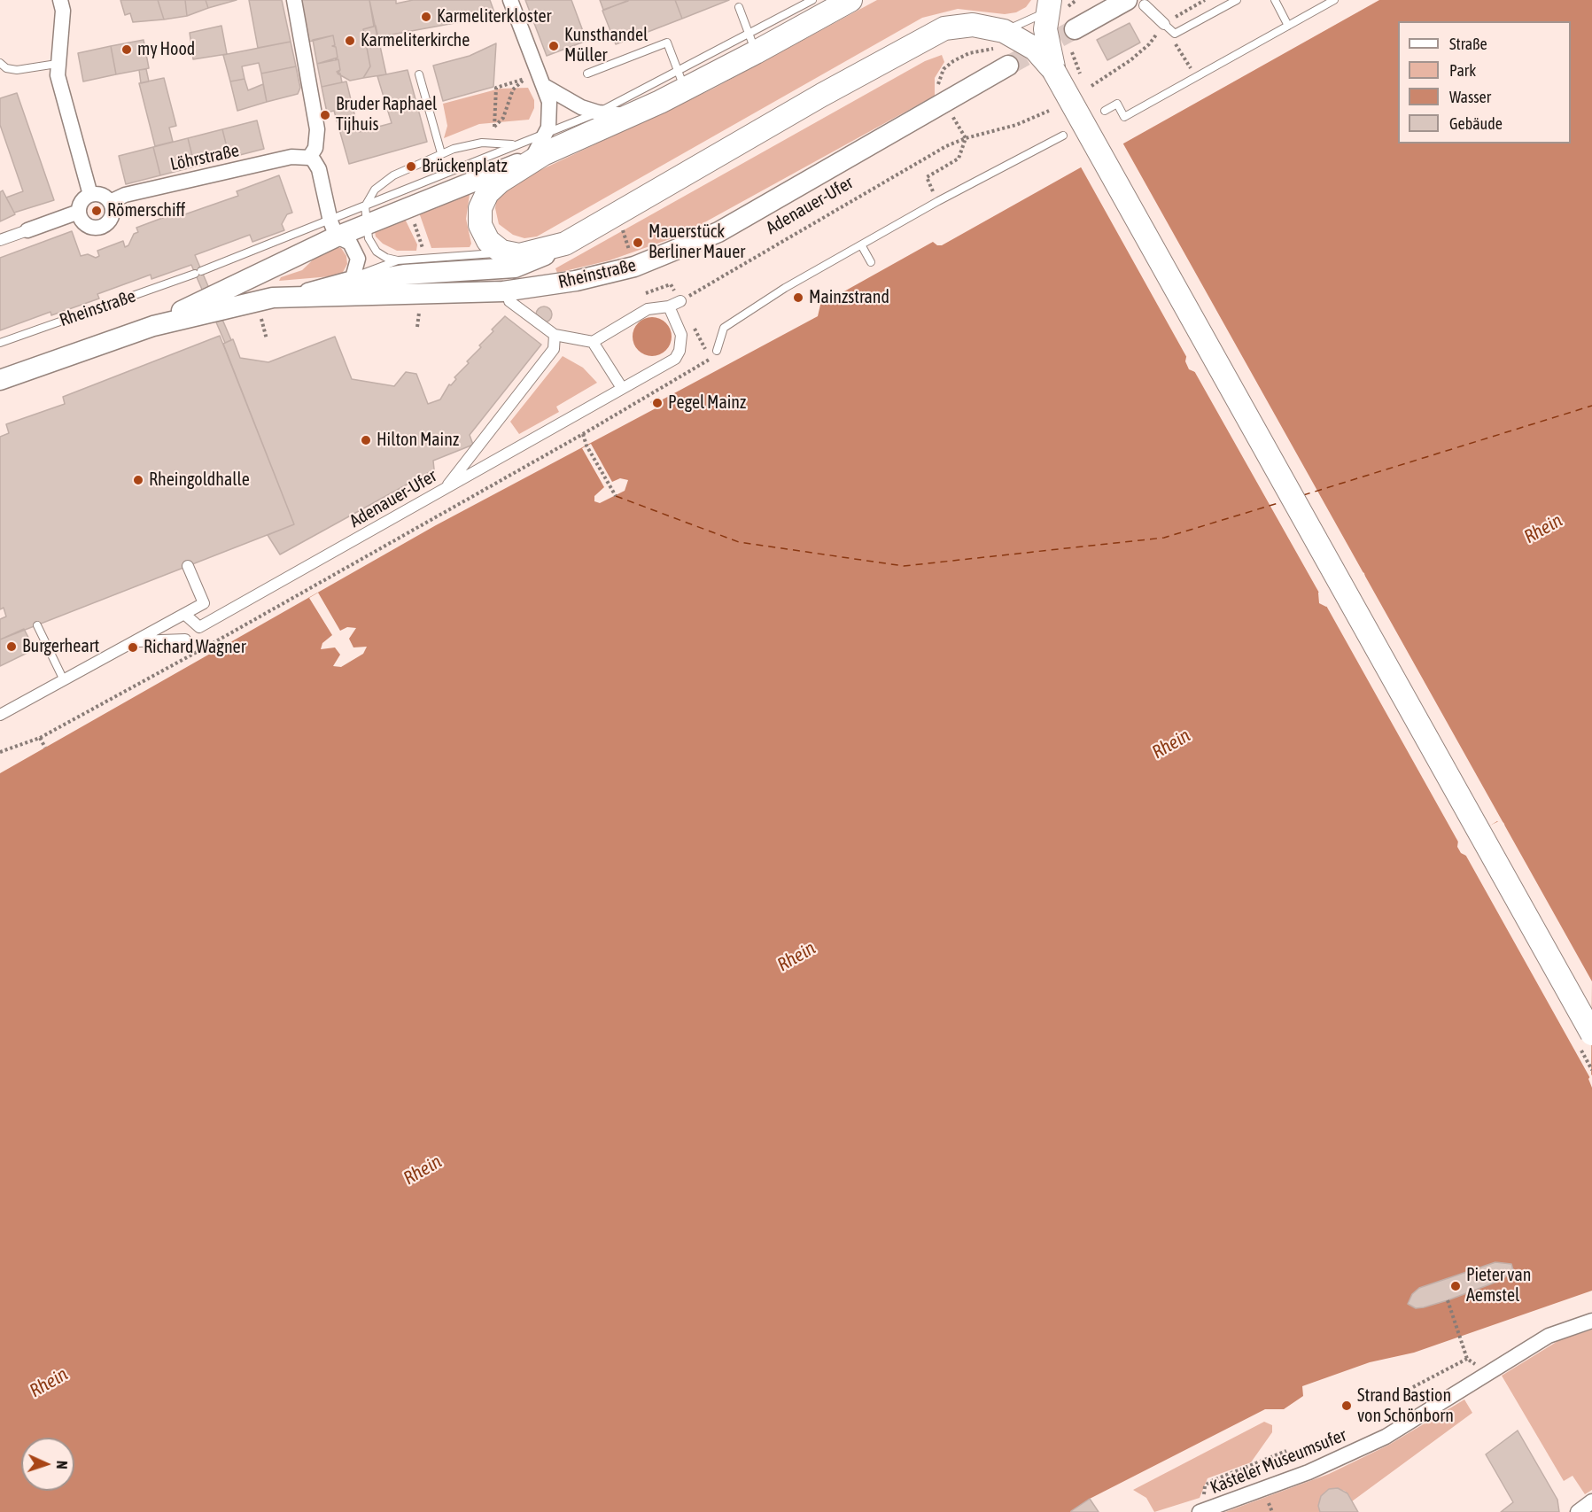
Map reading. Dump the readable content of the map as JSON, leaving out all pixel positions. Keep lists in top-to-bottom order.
{
  "streets": {
    "main road": ["Rheinstraße"],
    "street": ["Löhrstraße", "Adenauer-Ufer", "Kasteler Museumsufer"]
  },
  "water": ["Rhein"],
  "places": [
    "Karmeliterkloster",
    "Karmeliterkirche",
    "Kunsthandel Müller",
    "my Hood",
    "Bruder Raphael Tijhuis",
    "Brückenplatz",
    "Römerschiff",
    "Mauerstück Berliner Mauer",
    "Mainzstrand",
    "Pegel Mainz",
    "Hilton Mainz",
    "Rheingoldhalle",
    "Burgerheart",
    "Richard Wagner",
    "Pieter van Aemstel",
    "Strand Bastion von Schönborn"
  ],
  "legend": [
    "Straße",
    "Park",
    "Wasser",
    "Gebäude"
  ],
  "north": "right"
}
